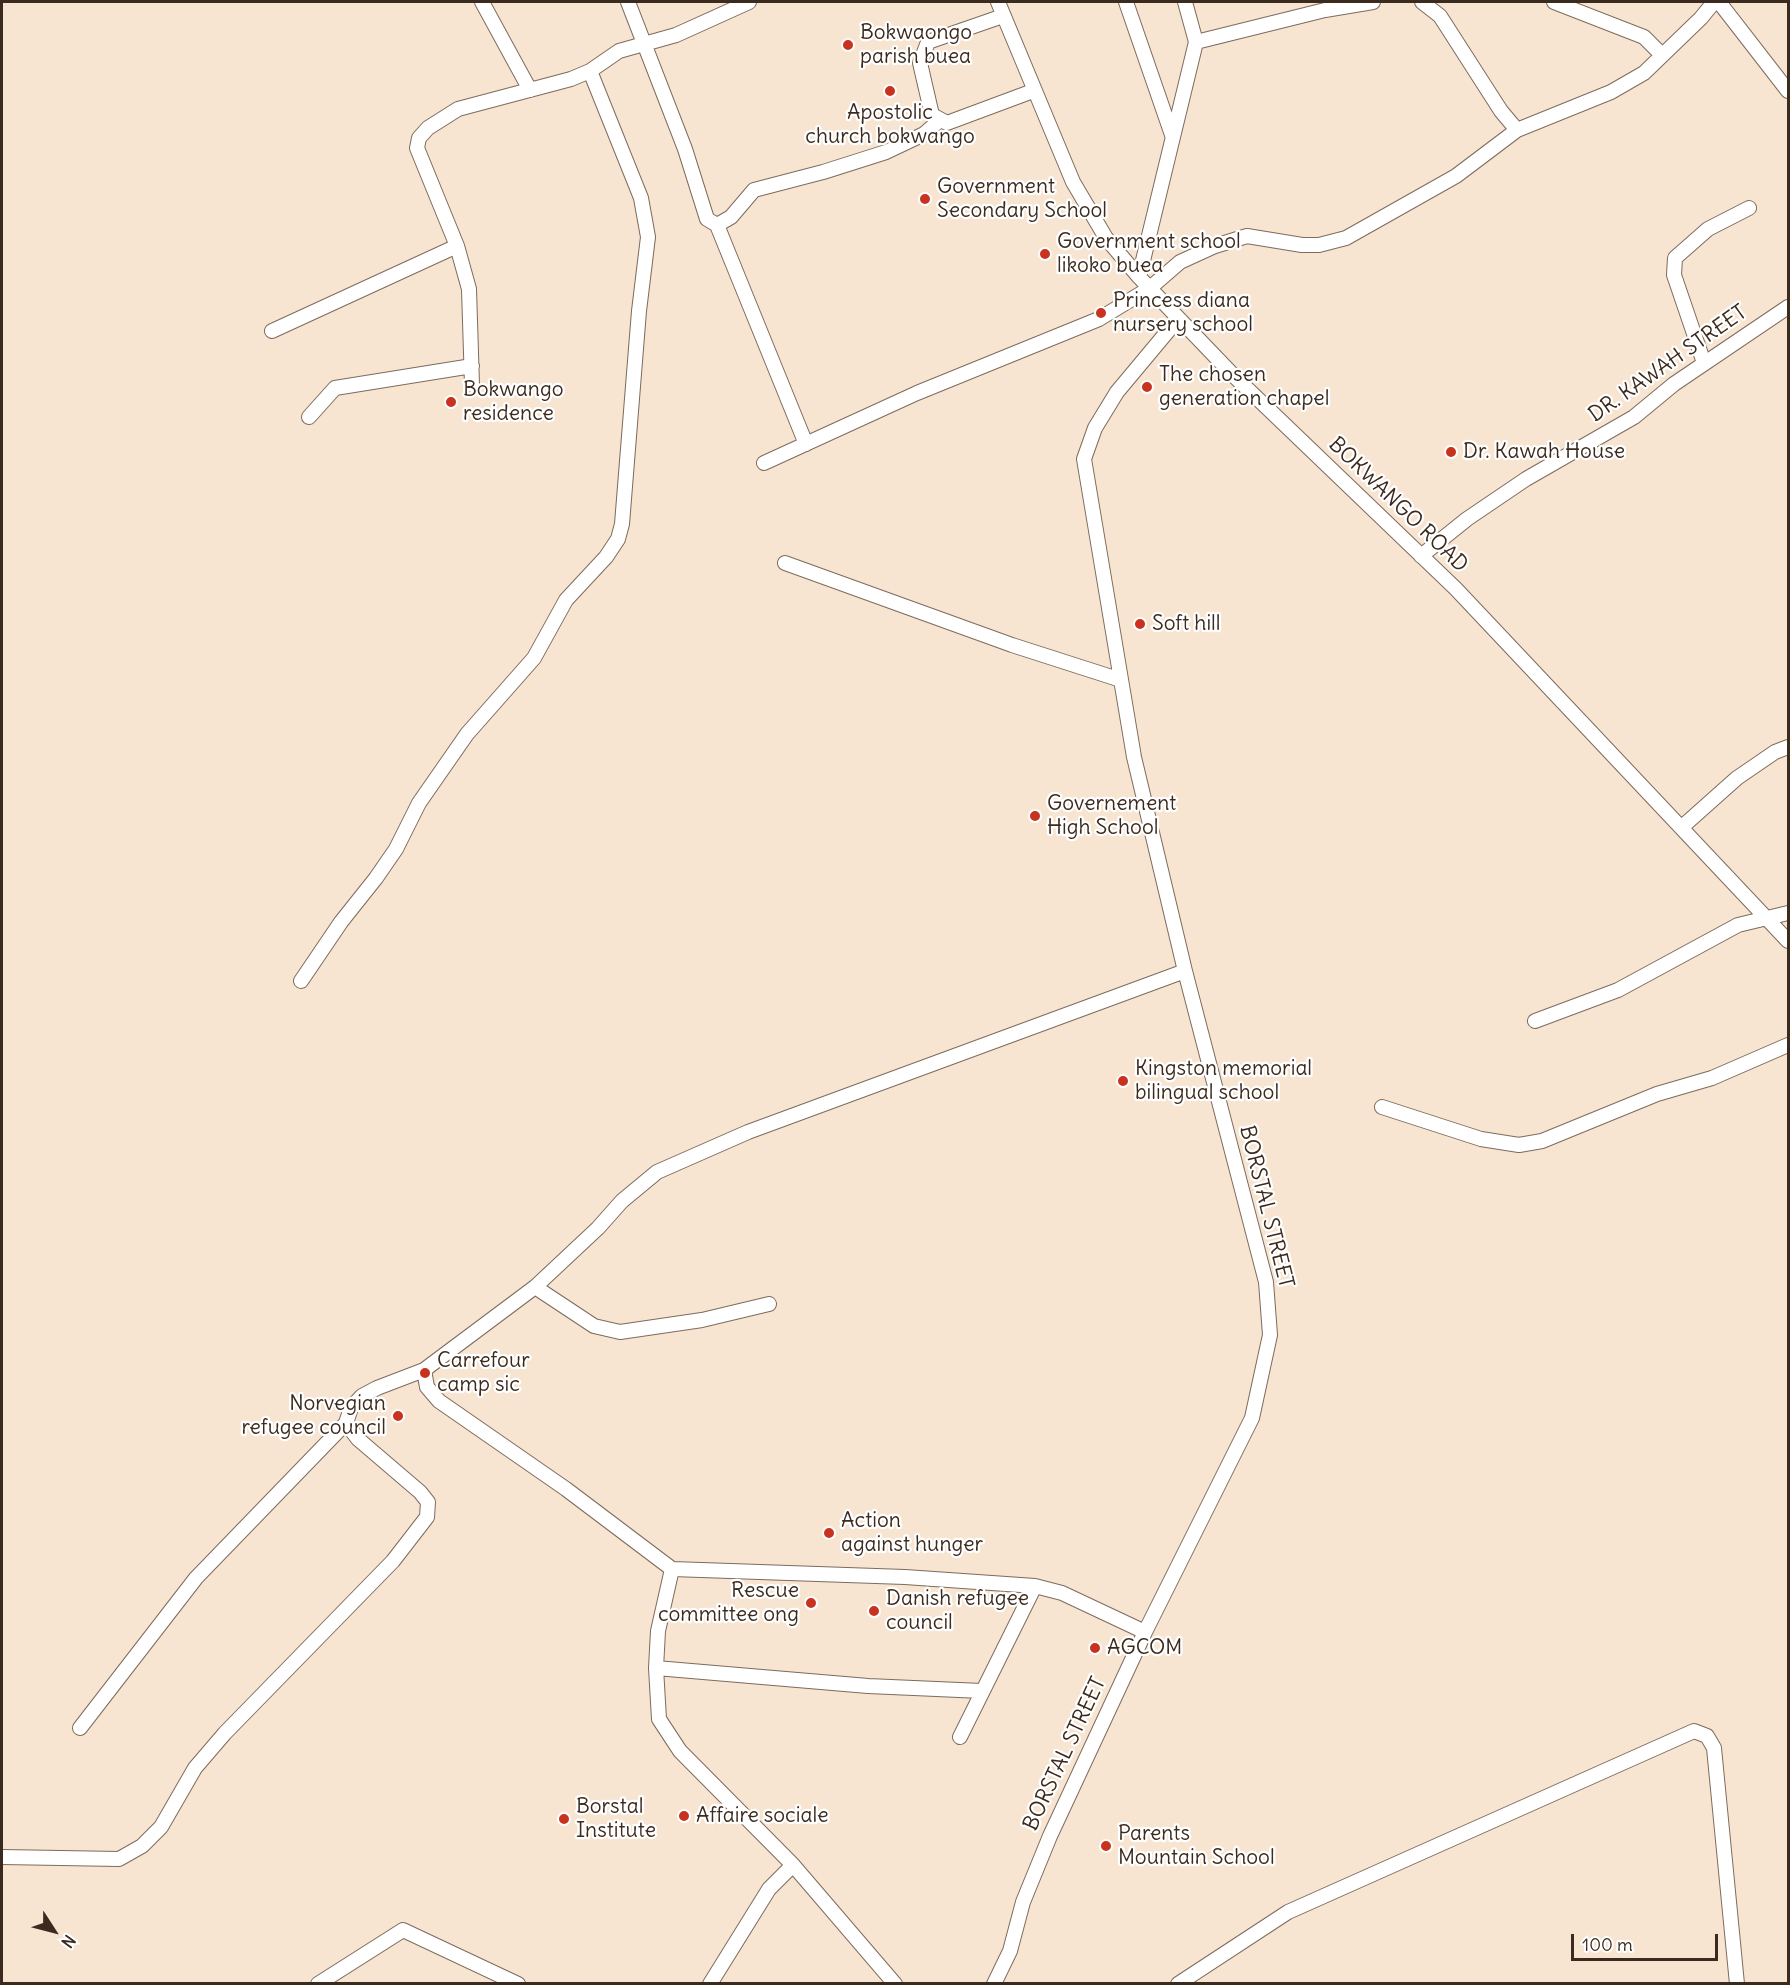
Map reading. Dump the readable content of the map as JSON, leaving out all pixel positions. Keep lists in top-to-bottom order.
{
  "streets": {
    "street": ["DR. KAWAH STREET", "BOKWANGO ROAD", "BORSTAL STREET"]
  },
  "crossings": [
    ["DR. KAWAH STREET", "BOKWANGO ROAD"],
    ["BOKWANGO ROAD", "BORSTAL STREET"]
  ],
  "places": [
    "Bokwaongo parish buea",
    "Apostolic church bokwango",
    "Government Secondary School",
    "Government school likoko buea",
    "Princess diana nursery school",
    "The chosen generation chapel",
    "Bokwango residence",
    "Dr. Kawah House",
    "Soft hill",
    "Governement High School",
    "Kingston memorial bilingual school",
    "Carrefour camp sic",
    "Norvegian refugee council",
    "Action against hunger",
    "Rescue committee ong",
    "Danish refugee council",
    "AGCOM",
    "Affaire sociale",
    "Borstal Institute",
    "Parents Mountain School"
  ],
  "scale_bar": "100 m",
  "north": "bottom right"
}
